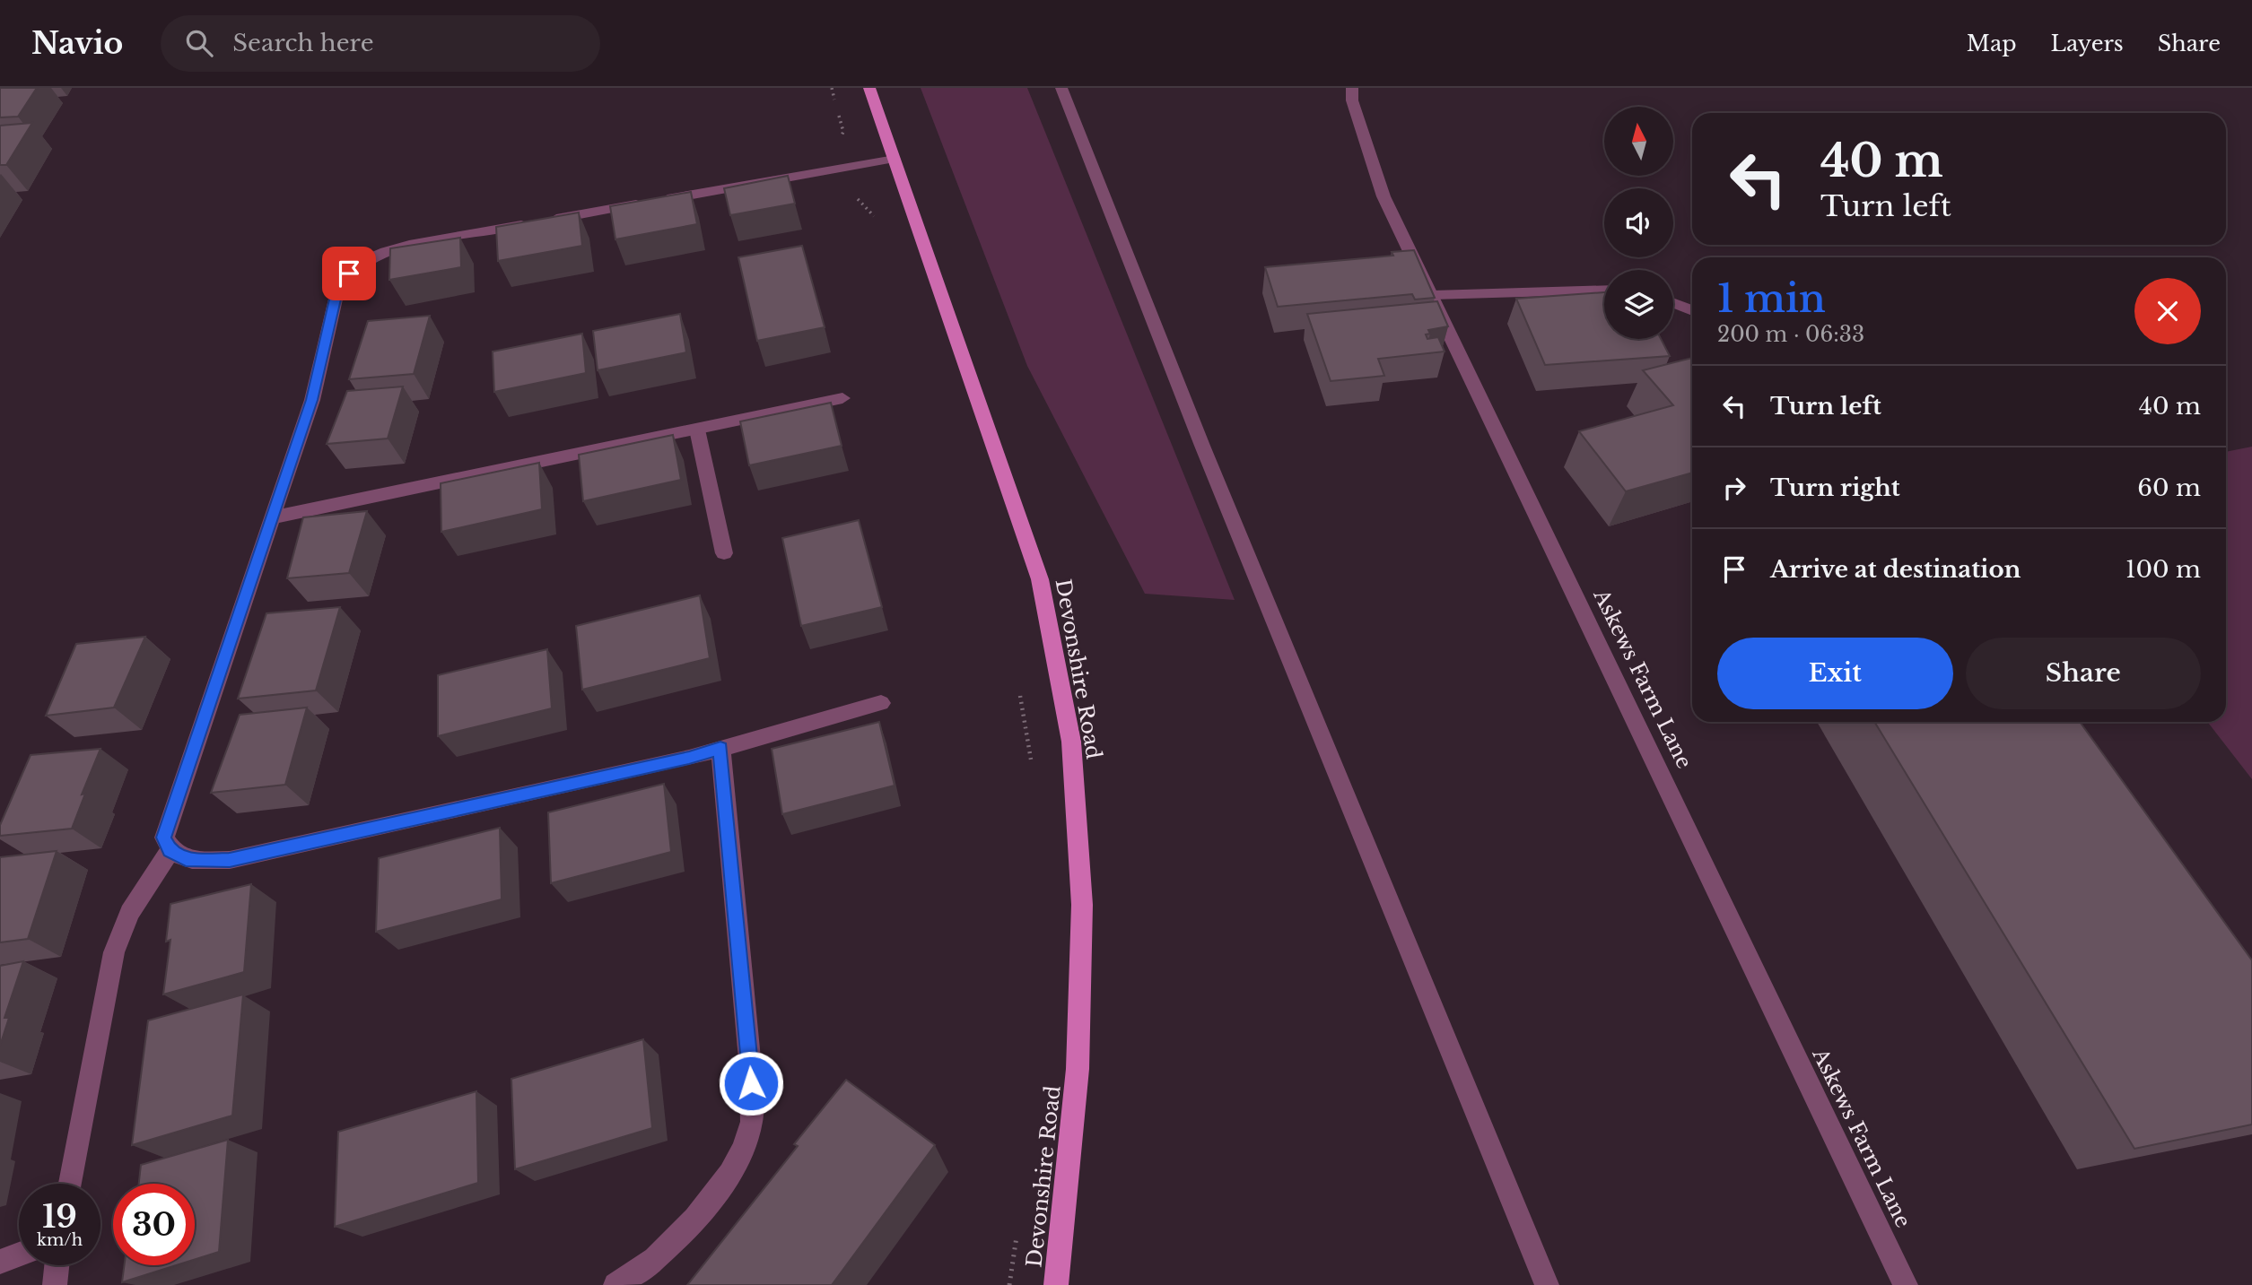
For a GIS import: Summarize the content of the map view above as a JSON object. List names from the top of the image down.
{
  "streets": {
    "main road": ["Devonshire Road"],
    "street": ["Askews Farm Lane"]
  },
  "north": "top",
  "page": {
    "header": "Navio",
    "search": "Search here",
    "nav": ["Map", "Layers", "Share"],
    "turn": ["40 m", "Turn left"],
    "heading": ["1 min", "200 m · 06:33"],
    "list": [
      {
        "name": "Turn left",
        "value": "40 m"
      },
      {
        "name": "Turn right",
        "value": "60 m"
      },
      {
        "name": "Arrive at destination",
        "value": "100 m"
      }
    ],
    "buttons": ["Exit", "Share"],
    "speed": "19 km/h",
    "limit": "30"
  }
}
